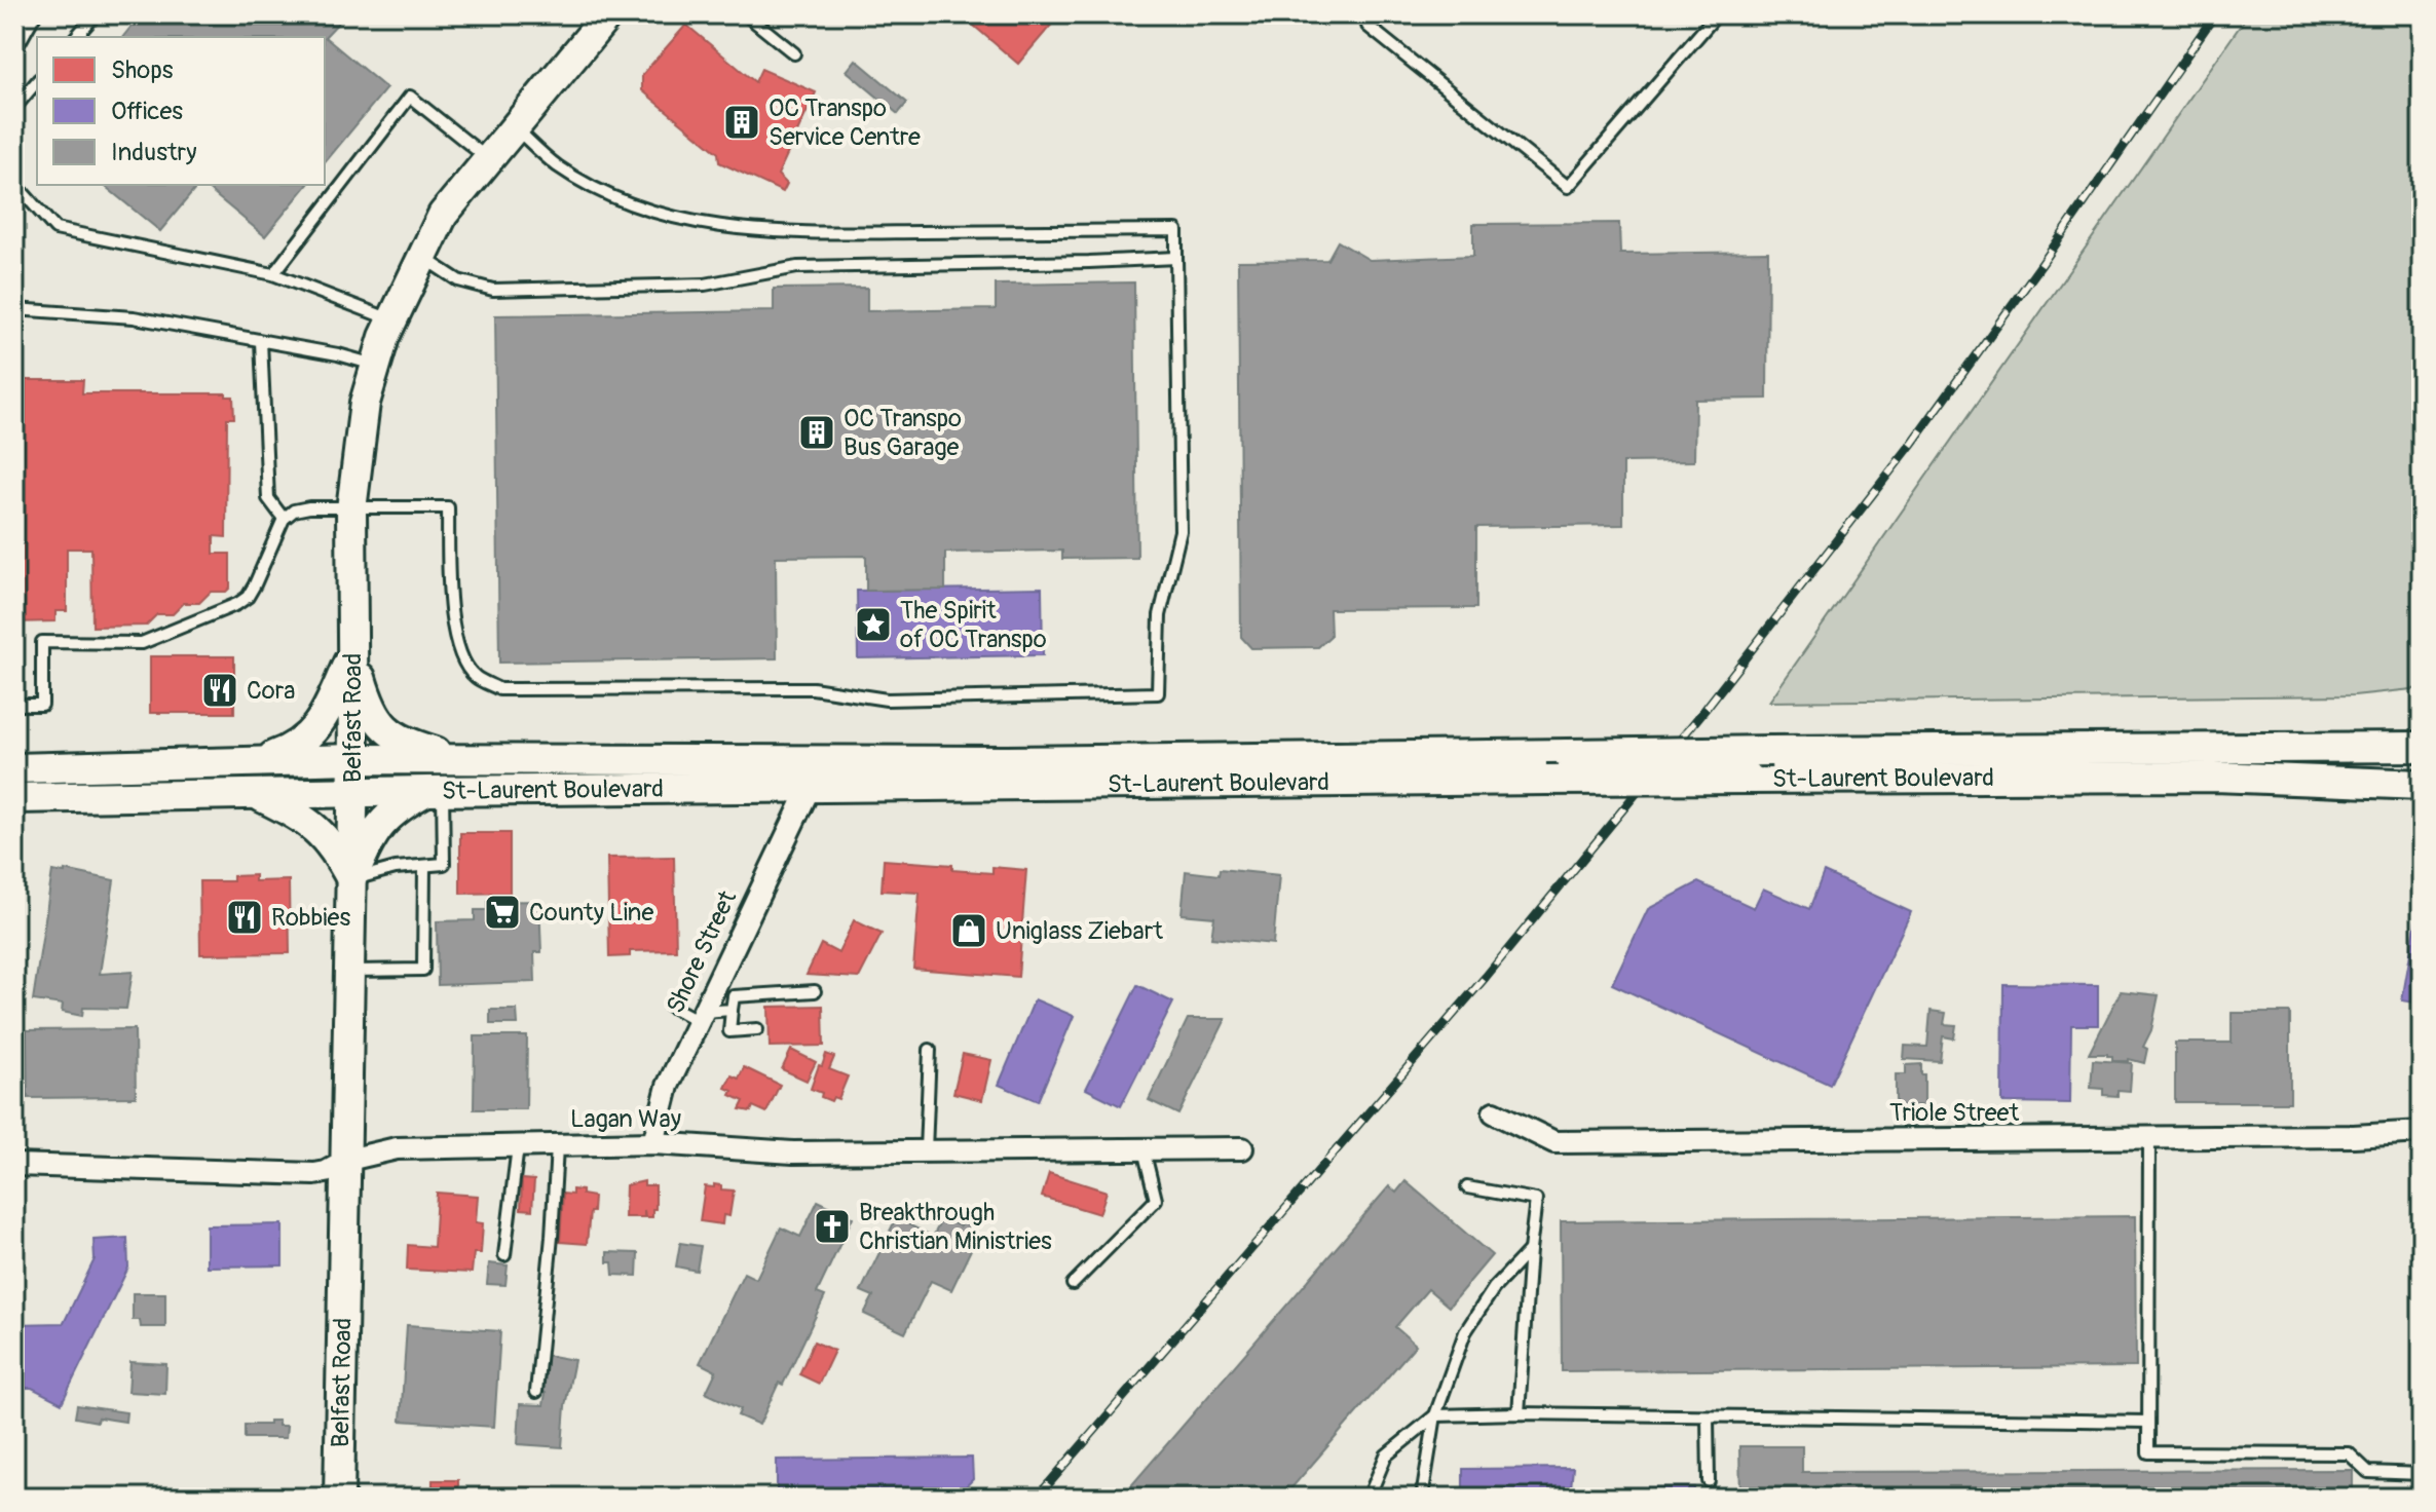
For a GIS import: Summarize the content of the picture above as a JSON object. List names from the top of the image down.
{
  "streets": {
    "main road": ["Belfast Road", "St-Laurent Boulevard"],
    "street": ["Shore Street", "Triole Street", "Lagan Way"]
  },
  "crossings": [
    ["Belfast Road", "St-Laurent Boulevard"],
    ["Belfast Road", "Lagan Way"],
    ["St-Laurent Boulevard", "Shore Street"],
    ["Shore Street", "Lagan Way"]
  ],
  "places": {
    "building": ["OC Transpo Service Centre", "OC Transpo Bus Garage"],
    "place": ["The Spirit of OC Transpo"],
    "restaurant": ["Cora", "Robbies"],
    "supermarket": ["County Line"],
    "shop": ["Uniglass Ziebart"],
    "church": ["Breakthrough Christian Ministries"]
  },
  "legend": ["Shops", "Offices", "Industry"]
}
